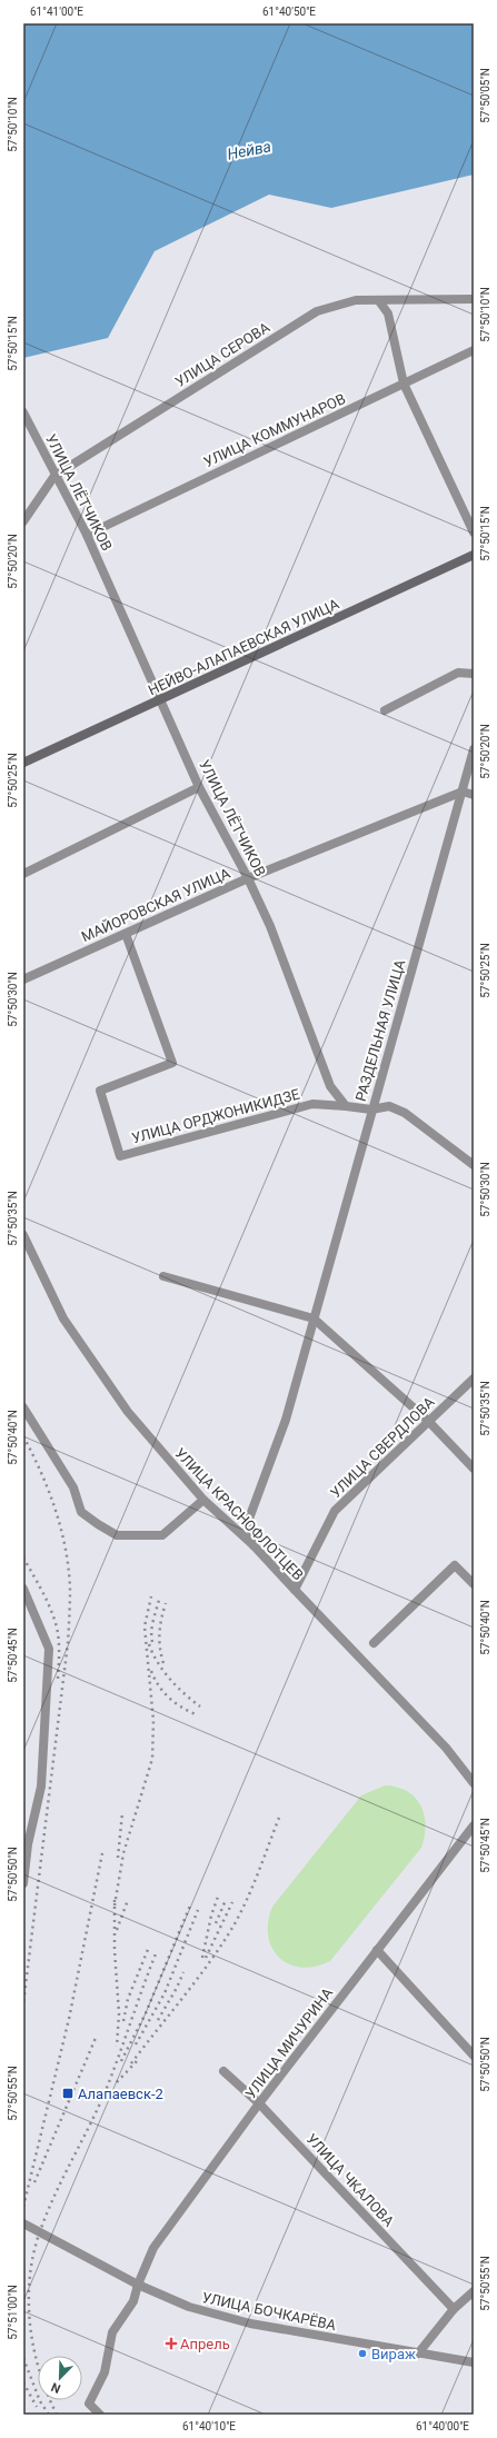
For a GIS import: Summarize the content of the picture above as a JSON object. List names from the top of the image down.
{
  "streets": {
    "main road": ["НЕЙВО-АЛАПАЕВСКАЯ УЛИЦА"],
    "street": [
      "УЛИЦА СЕРОВА",
      "УЛИЦА КОММУНАРОВ",
      "УЛИЦА ЛЁТЧИКОВ",
      "МАЙОРОВСКАЯ УЛИЦА",
      "РАЗДЕЛЬНАЯ УЛИЦА",
      "УЛИЦА ОРДЖОНИКИДЗЕ",
      "УЛИЦА СВЕРДЛОВА",
      "УЛИЦА КРАСНОФЛОТЦЕВ",
      "УЛИЦА МИЧУРИНА",
      "УЛИЦА ЧКАЛОВА",
      "УЛИЦА БОЧКАРЁВА"
    ]
  },
  "crossings": [
    ["УЛИЦА СЕРОВА", "УЛИЦА ЛЁТЧИКОВ"],
    ["УЛИЦА КОММУНАРОВ", "УЛИЦА ЛЁТЧИКОВ"],
    ["УЛИЦА ЛЁТЧИКОВ", "НЕЙВО-АЛАПАЕВСКАЯ УЛИЦА"],
    ["УЛИЦА ЛЁТЧИКОВ", "МАЙОРОВСКАЯ УЛИЦА"],
    ["УЛИЦА ЛЁТЧИКОВ", "УЛИЦА ОРДЖОНИКИДЗЕ"],
    ["МАЙОРОВСКАЯ УЛИЦА", "РАЗДЕЛЬНАЯ УЛИЦА"],
    ["МАЙОРОВСКАЯ УЛИЦА", "УЛИЦА ОРДЖОНИКИДЗЕ"],
    ["РАЗДЕЛЬНАЯ УЛИЦА", "УЛИЦА КРАСНОФЛОТЦЕВ"],
    ["УЛИЦА СВЕРДЛОВА", "УЛИЦА КРАСНОФЛОТЦЕВ"],
    ["УЛИЦА МИЧУРИНА", "УЛИЦА ЧКАЛОВА"],
    ["УЛИЦА МИЧУРИНА", "УЛИЦА БОЧКАРЁВА"]
  ],
  "water": ["Нейва"],
  "places": {
    "transit": ["Алапаевск-2"],
    "health": ["Апрель"],
    "other": ["Вираж"]
  },
  "north": "bottom left",
  "coordinates": [
    "61°41'00\"E",
    "61°40'50\"E",
    "57°50'05\"N",
    "57°50'10\"N",
    "57°50'15\"N",
    "57°50'20\"N",
    "57°50'25\"N",
    "57°50'30\"N",
    "57°50'35\"N",
    "57°50'40\"N",
    "57°50'45\"N",
    "57°50'50\"N",
    "57°50'55\"N",
    "57°51'00\"N",
    "61°40'10\"E",
    "61°40'00\"E"
  ]
}
